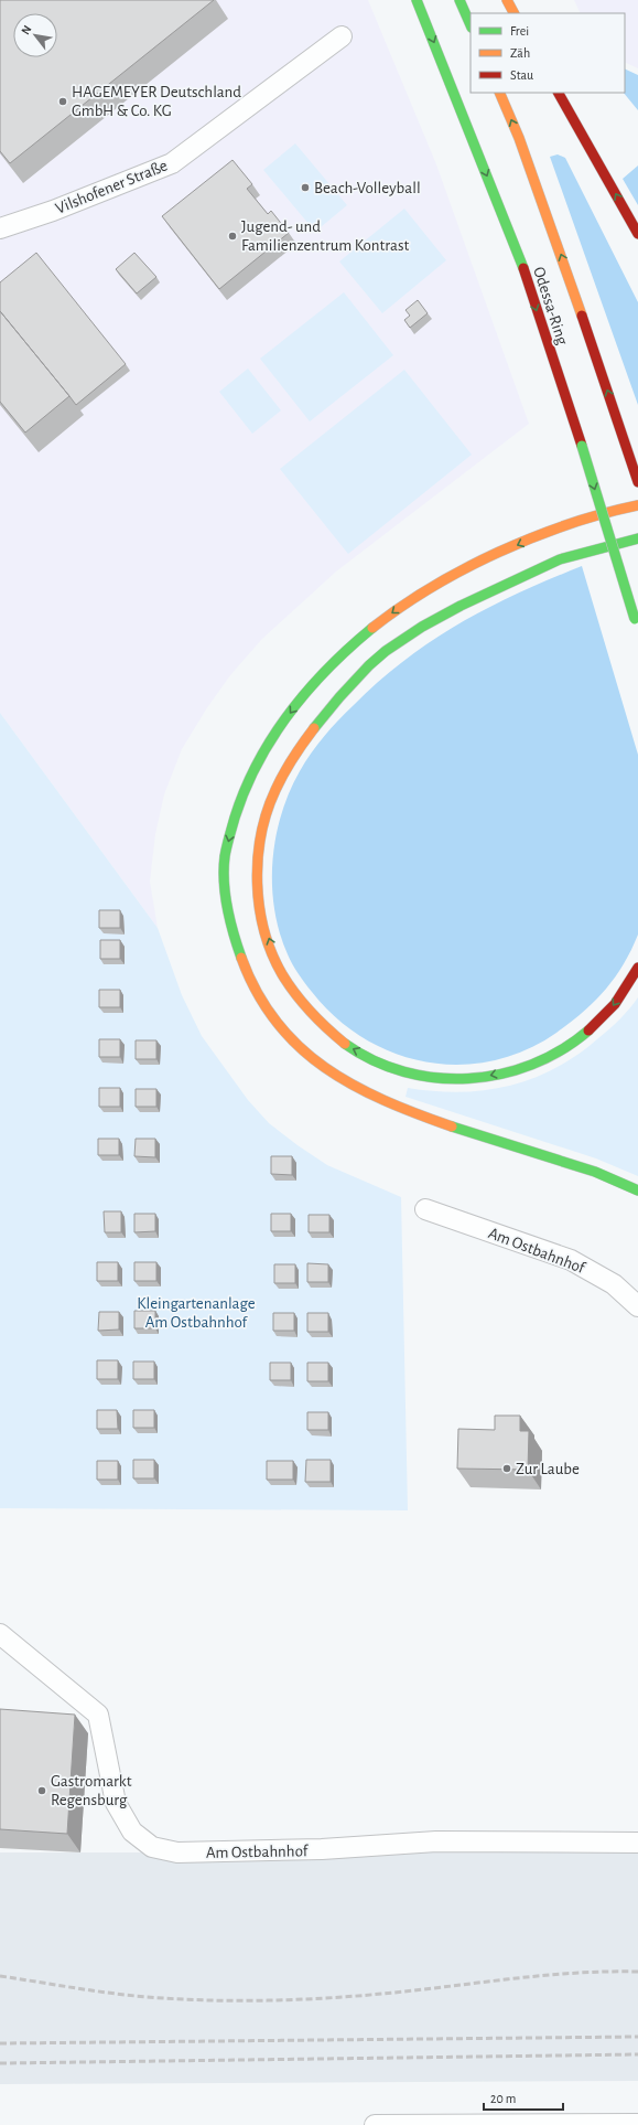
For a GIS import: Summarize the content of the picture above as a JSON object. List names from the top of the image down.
{
  "streets": {
    "highway": ["Odessa-Ring"],
    "street": ["Vilshofener Straße", "Am Ostbahnhof"]
  },
  "parks": ["Kleingartenanlage Am Ostbahnhof"],
  "places": [
    "HAGEMEYER Deutschland GmbH & Co. KG",
    "Beach-Volleyball",
    "Jugend- und Familienzentrum Kontrast",
    "Zur Laube",
    "Gastromarkt Regensburg"
  ],
  "legend": ["Frei", "Zäh", "Stau"],
  "scale_bar": "20 m",
  "north": "top left"
}
